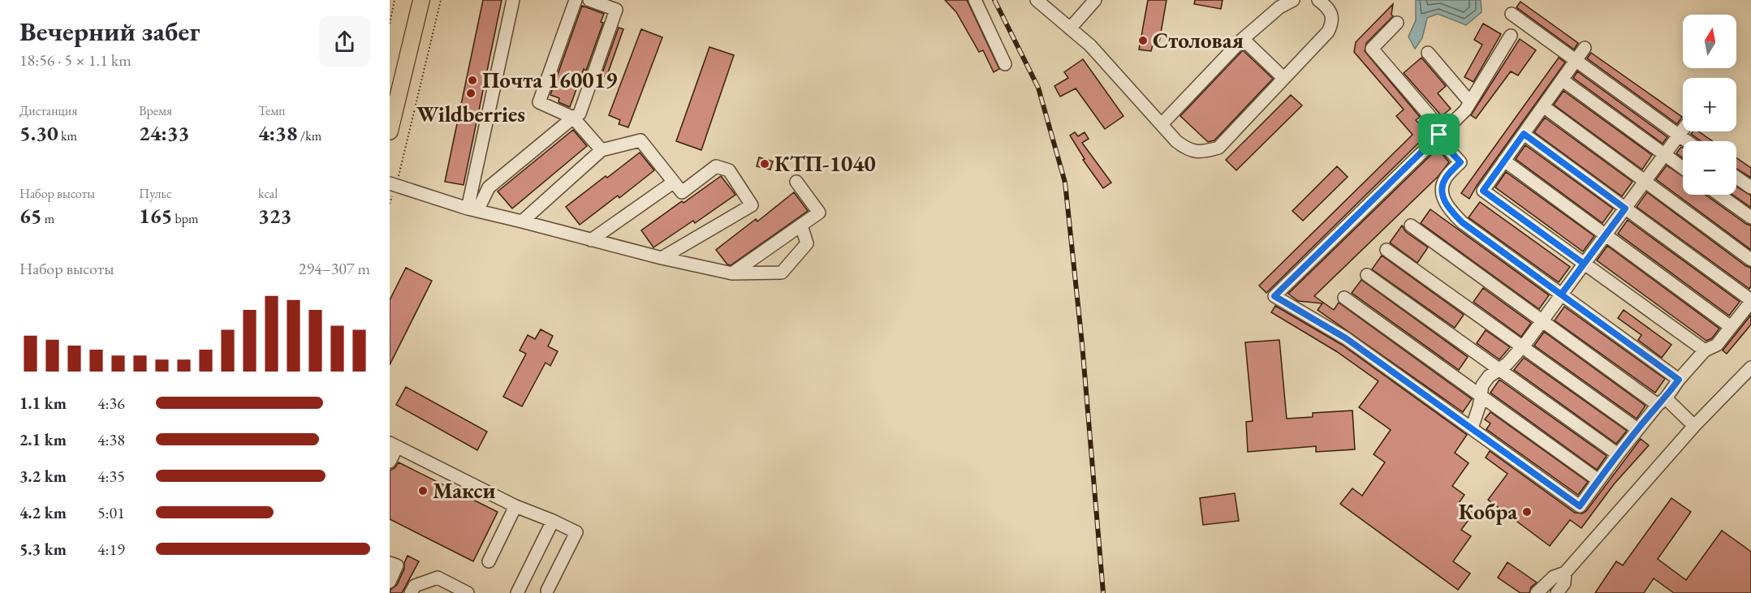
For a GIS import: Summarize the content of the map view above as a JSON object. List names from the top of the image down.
{
  "places": [
    "Столовая",
    "Почта 160019",
    "Wildberries",
    "КТП-1040",
    "Макси",
    "Кобра"
  ],
  "north": "top",
  "page": {
    "heading": ["Вечерний забег", "18:56 · 5 × 1.1 km"],
    "map_buttons": ["+", "−"],
    "stats": [
      ["Дистанция", "5.30 km"],
      ["Время", "24:33"],
      ["Темп", "4:38 /km"],
      ["Набор высоты", "65 m"],
      ["Пульс", "165 bpm"],
      ["kcal", "323"]
    ],
    "chart": ["Набор высоты", "294–307 m"],
    "list": [
      {
        "name": "1.1 km",
        "note": "4:36"
      },
      {
        "name": "2.1 km",
        "note": "4:38"
      },
      {
        "name": "3.2 km",
        "note": "4:35"
      },
      {
        "name": "4.2 km",
        "note": "5:01"
      },
      {
        "name": "5.3 km",
        "note": "4:19"
      }
    ]
  }
}
